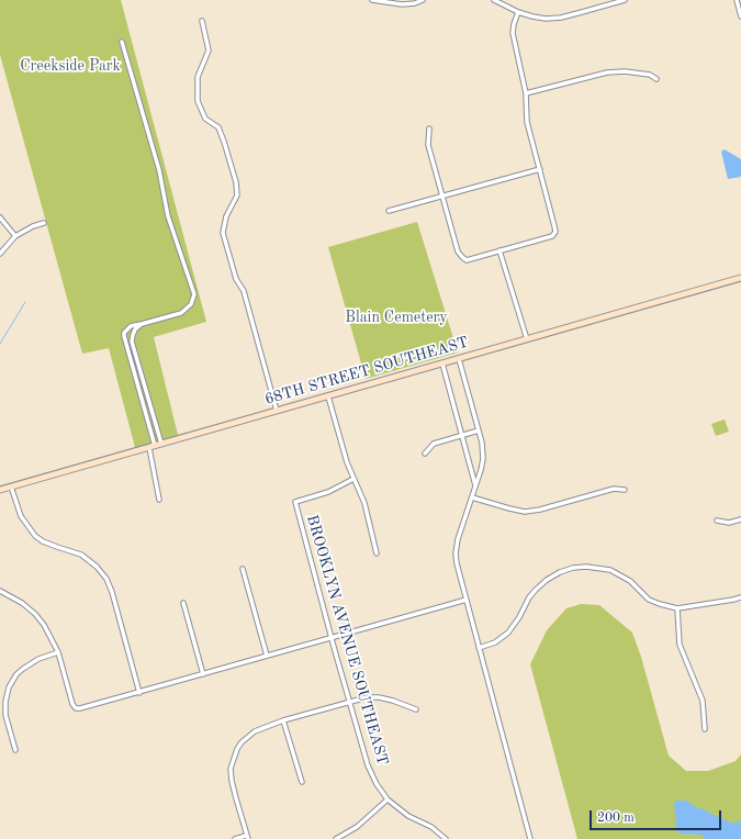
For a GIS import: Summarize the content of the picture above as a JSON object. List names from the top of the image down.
{
  "streets": {
    "main road": ["68TH STREET SOUTHEAST"],
    "street": ["BROOKLYN AVENUE SOUTHEAST"]
  },
  "parks": ["Creekside Park", "Blain Cemetery"],
  "scale_bar": "200 m"
}
